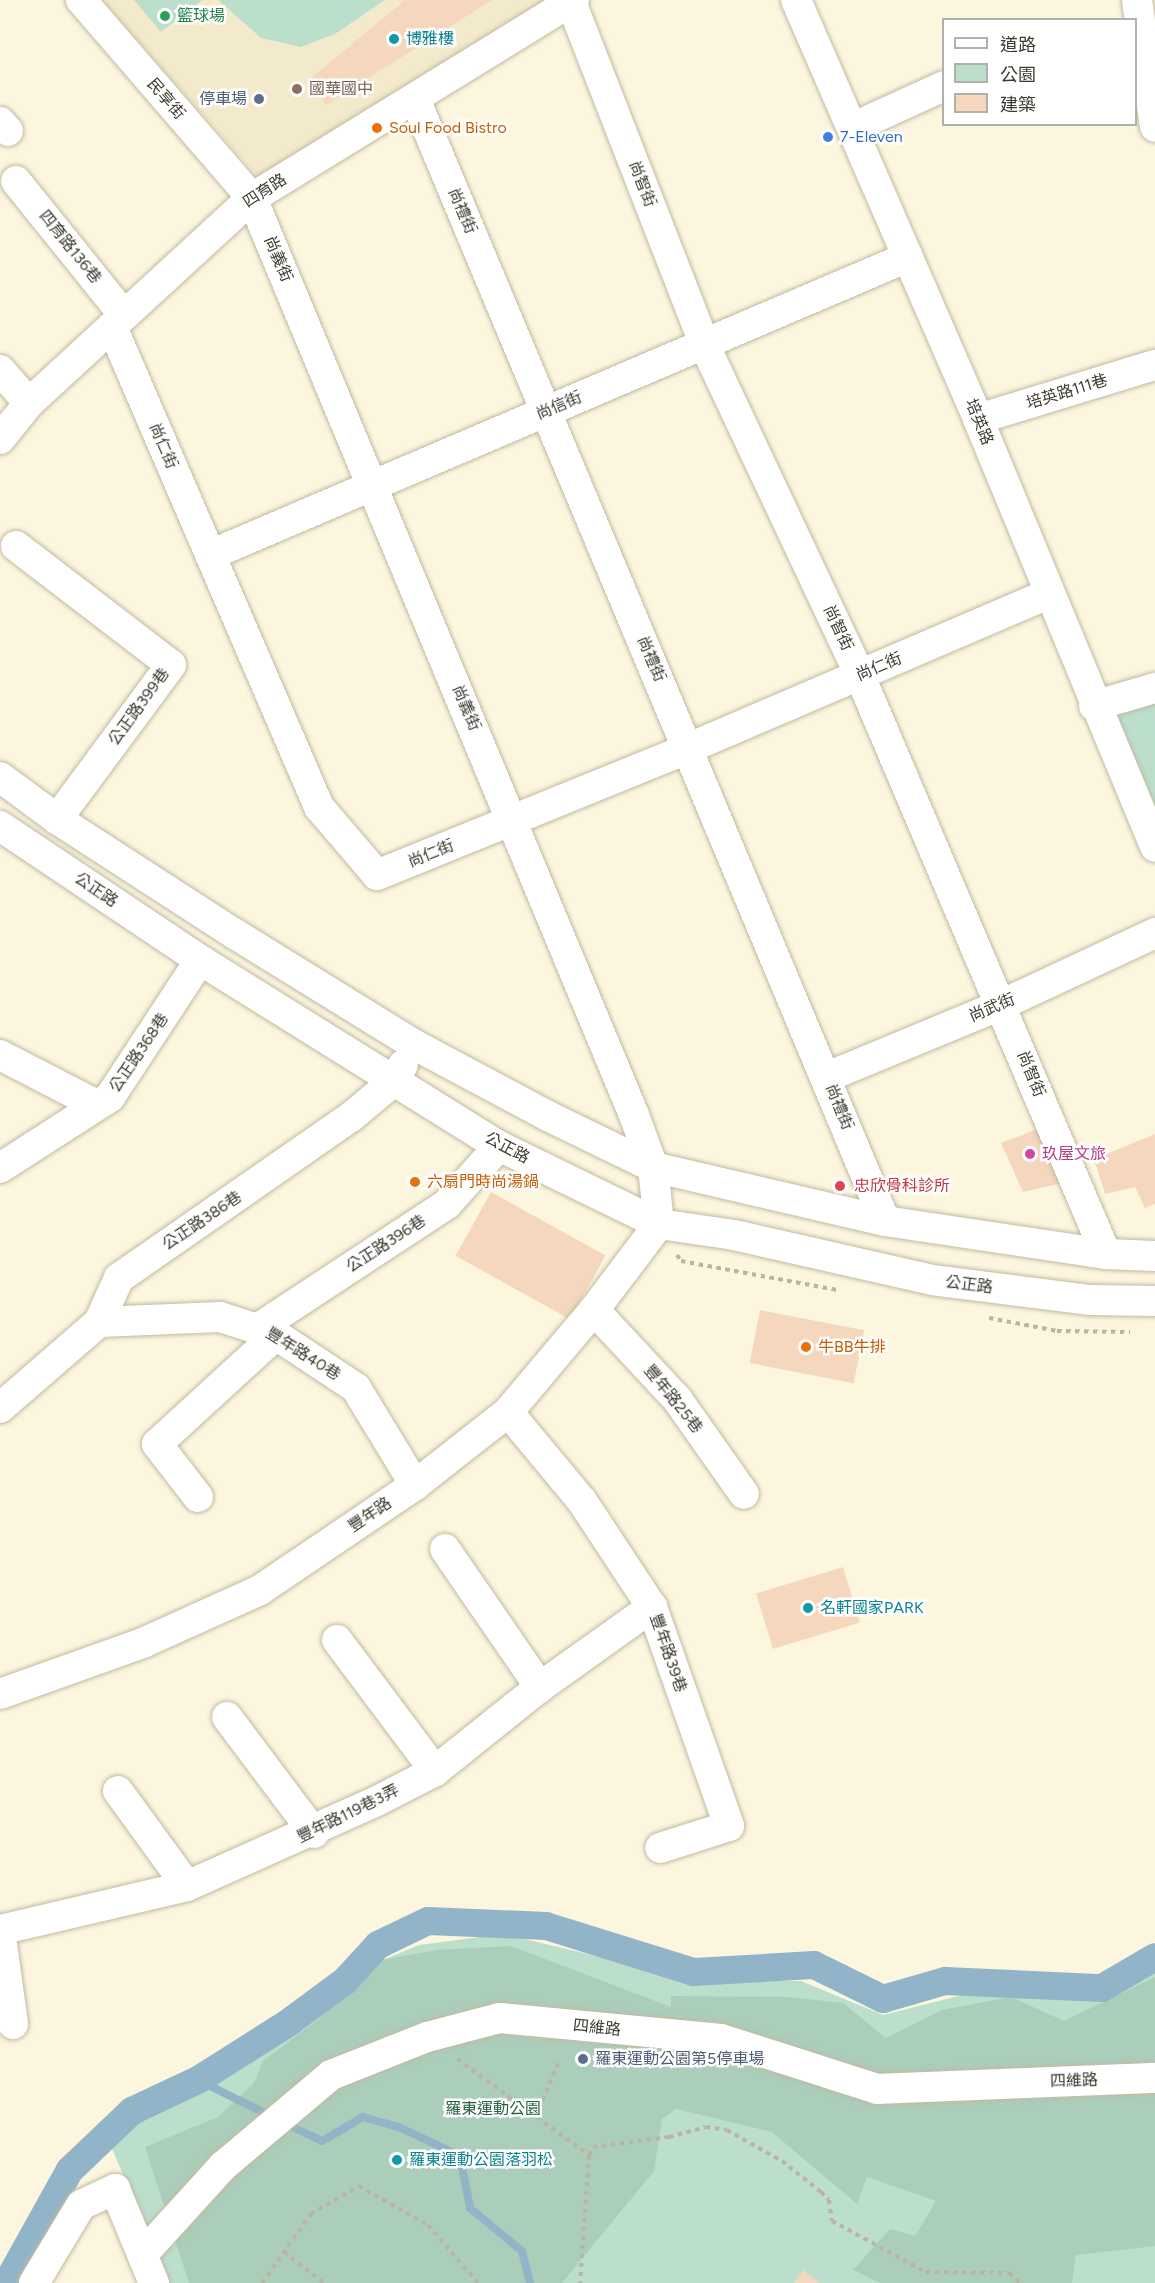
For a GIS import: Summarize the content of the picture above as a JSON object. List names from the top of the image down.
{
  "streets": {
    "street": [
      "民享街",
      "尚智街",
      "四育路",
      "尚禮街",
      "四育路136巷",
      "尚義街",
      "培英路111巷",
      "尚信街",
      "培英路",
      "尚仁街",
      "公正路399巷",
      "公正路",
      "尚武街",
      "公正路368巷",
      "公正路386巷",
      "公正路396巷",
      "豐年路40巷",
      "豐年路25巷",
      "豐年路",
      "豐年路39巷",
      "豐年路119巷3弄",
      "四維路"
    ]
  },
  "crossings": [
    ["民享街", "四育路"],
    ["民享街", "尚義街"],
    ["尚智街", "四育路"],
    ["尚智街", "尚信街"],
    ["尚智街", "尚仁街"],
    ["尚智街", "尚武街"],
    ["四育路", "尚禮街"],
    ["四育路", "四育路136巷"],
    ["四育路", "尚義街"],
    ["四育路", "尚仁街"],
    ["尚禮街", "尚信街"],
    ["尚禮街", "尚仁街"],
    ["尚禮街", "尚武街"],
    ["四育路136巷", "尚仁街"],
    ["尚義街", "尚信街"],
    ["尚義街", "尚仁街"],
    ["尚義街", "公正路"],
    ["尚義街", "豐年路"],
    ["培英路111巷", "培英路"],
    ["尚信街", "培英路"],
    ["尚信街", "尚仁街"],
    ["培英路", "尚仁街"],
    ["公正路", "公正路368巷"],
    ["公正路", "公正路386巷"],
    ["公正路", "公正路396巷"],
    ["公正路", "豐年路"],
    ["公正路386巷", "豐年路40巷"],
    ["公正路396巷", "豐年路40巷"],
    ["豐年路40巷", "豐年路"],
    ["豐年路25巷", "豐年路"],
    ["豐年路", "豐年路39巷"],
    ["豐年路39巷", "豐年路119巷3弄"]
  ],
  "parks": ["羅東運動公園"],
  "places": [
    "籃球場",
    "博雅樓",
    "國華國中",
    "停車場",
    "Soul Food Bistro",
    "7-Eleven",
    "玖屋文旅",
    "六扇門時尚湯鍋",
    "忠欣骨科診所",
    "牛BB牛排",
    "名軒國家PARK",
    "羅東運動公園第5停車場",
    "羅東運動公園落羽松"
  ],
  "legend": ["道路", "公園", "建築"]
}
